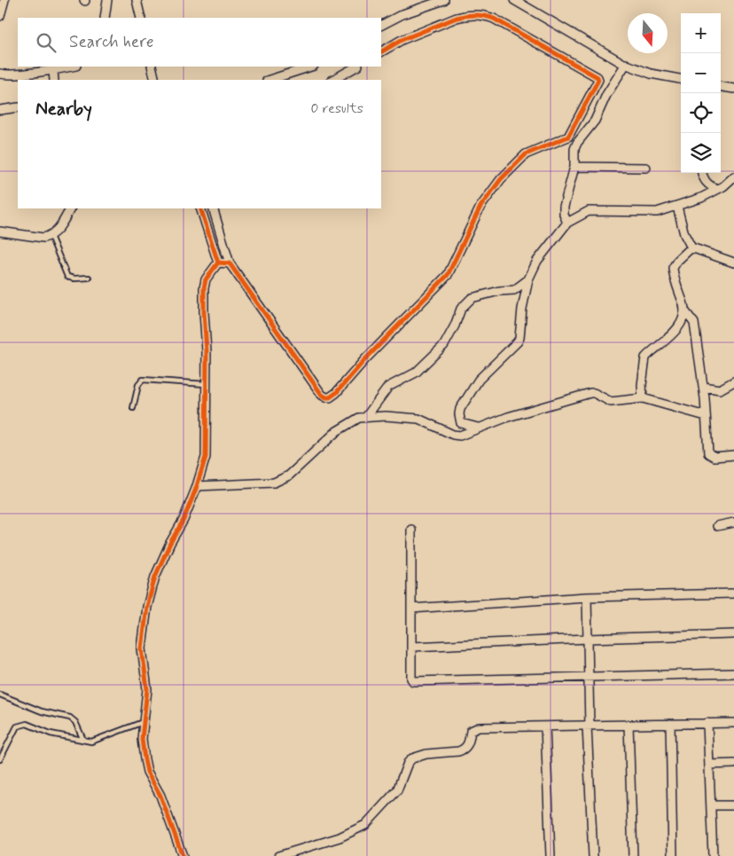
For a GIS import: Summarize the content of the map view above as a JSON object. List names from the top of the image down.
{
  "north": "bottom",
  "page": {
    "map_buttons": ["+", "−"],
    "search": "Search here",
    "heading": ["Nearby", "0 results"]
  }
}
